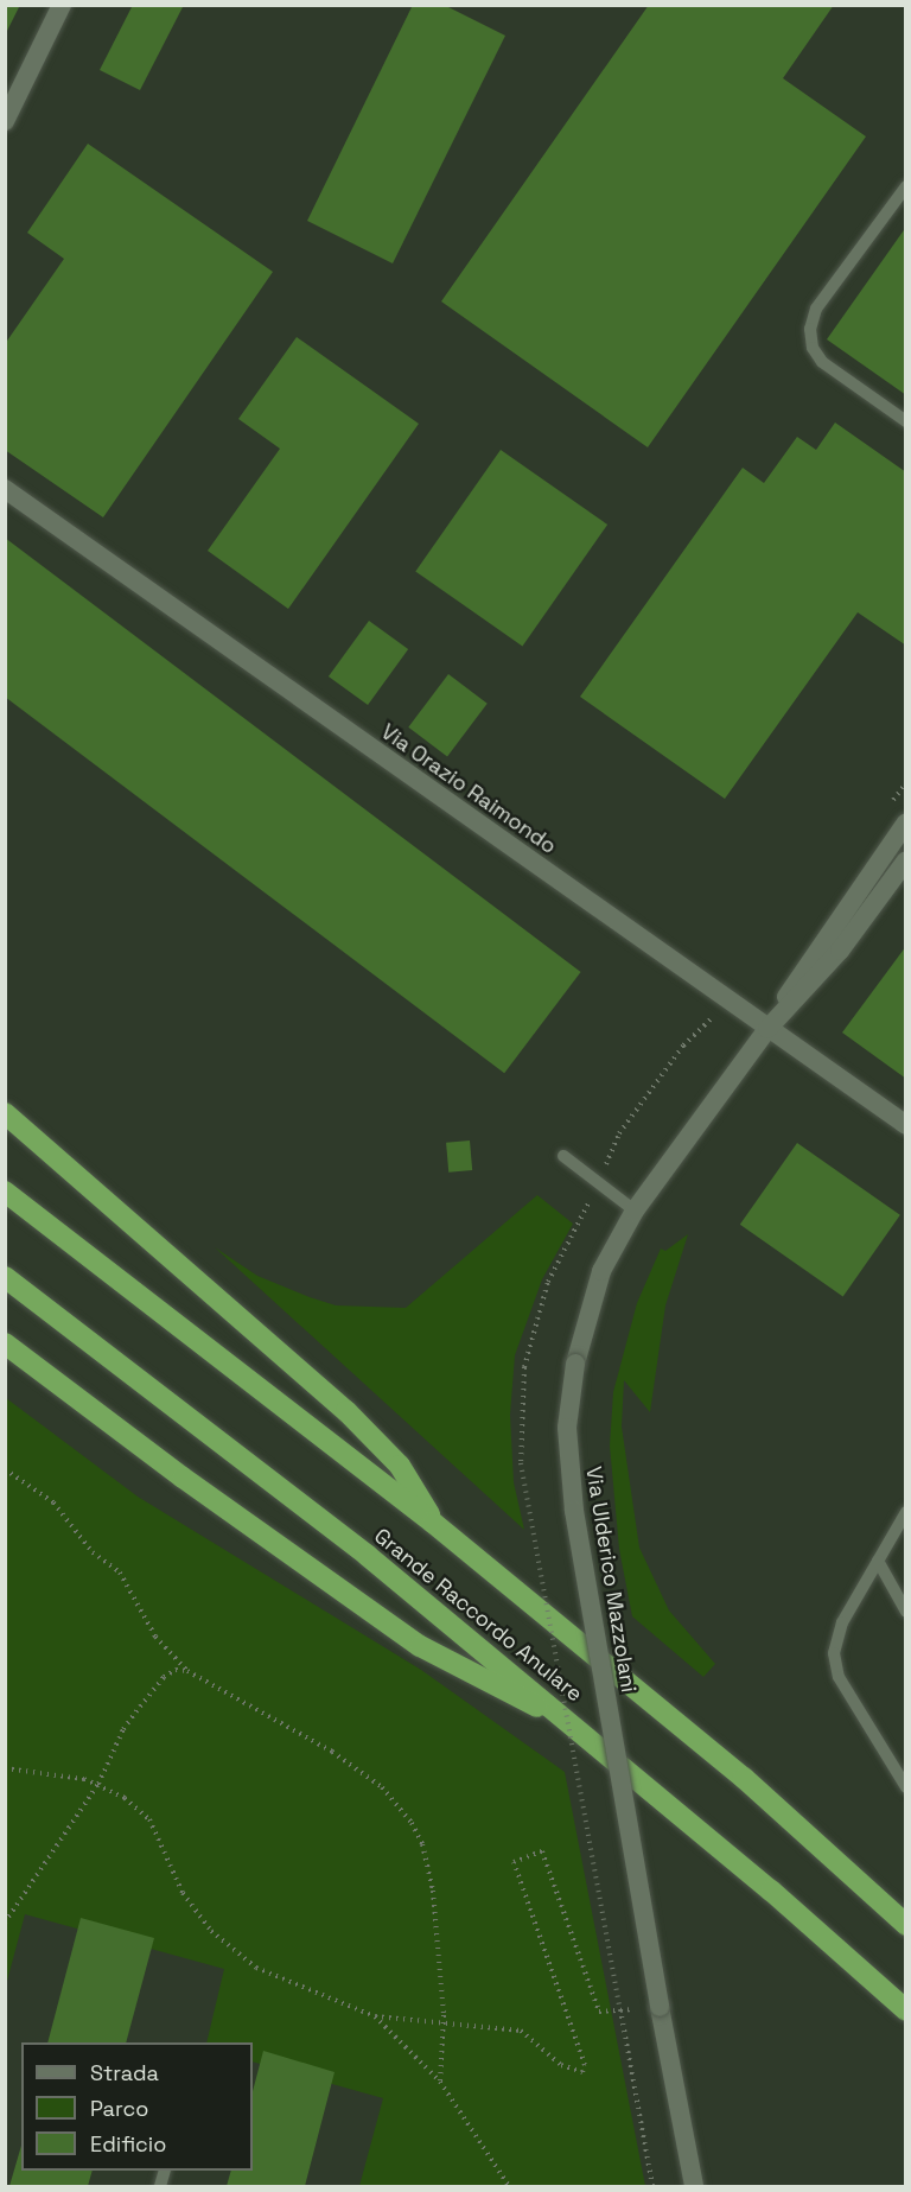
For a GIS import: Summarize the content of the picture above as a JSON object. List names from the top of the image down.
{
  "streets": {
    "highway": ["Grande Raccordo Anulare"],
    "street": ["Via Orazio Raimondo", "Via Ulderico Mazzolani"]
  },
  "crossings": [
    ["Via Orazio Raimondo", "Via Ulderico Mazzolani"]
  ],
  "legend": ["Strada", "Parco", "Edificio"]
}
